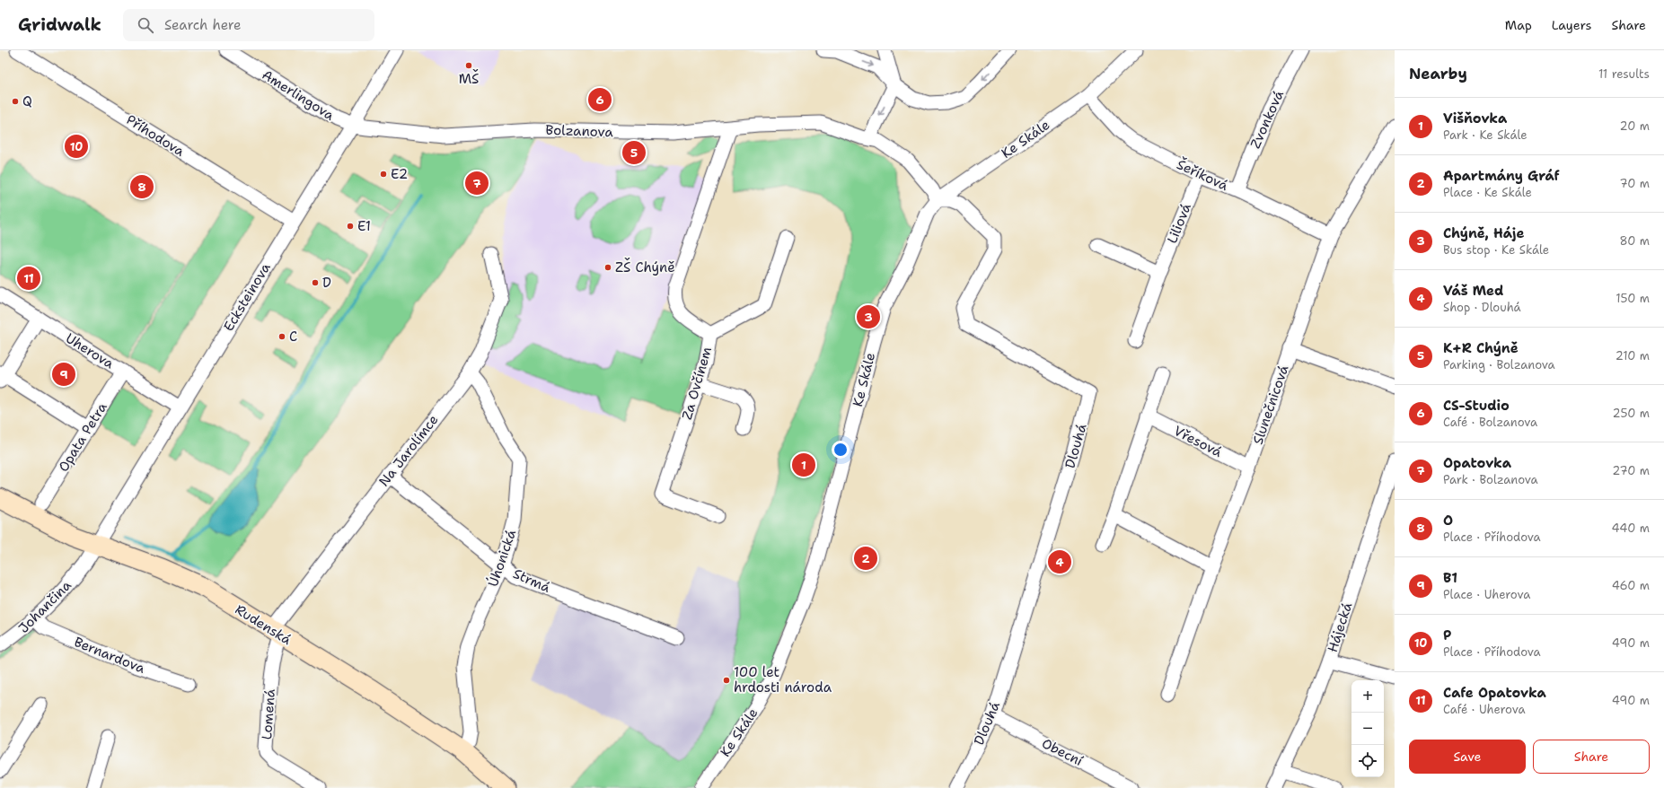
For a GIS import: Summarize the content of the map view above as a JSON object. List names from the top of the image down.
{
  "streets": {
    "street": [
      "Amerlingova",
      "Zvonková",
      "Bolzanova",
      "Příhodova",
      "Ke Skále",
      "Šeříková",
      "Liliová",
      "Ecksteinova",
      "Uherova",
      "Za Ovčínem",
      "Slunečnicová",
      "Opata Petra",
      "Vřesová",
      "Dlouhá",
      "Na Jarolímce",
      "Úhonická",
      "Strmá",
      "Johančina",
      "Rudenská",
      "Hájecká",
      "Bernardova",
      "Lomená",
      "Obecní"
    ]
  },
  "crossings": [
    ["Amerlingova", "Bolzanova"],
    ["Amerlingova", "Ecksteinova"],
    ["Zvonková", "Šeříková"],
    ["Bolzanova", "Ke Skále"],
    ["Bolzanova", "Ecksteinova"],
    ["Bolzanova", "Za Ovčínem"],
    ["Bolzanova", "Dlouhá"],
    ["Příhodova", "Ecksteinova"],
    ["Ke Skále", "Šeříková"],
    ["Ke Skále", "Dlouhá"],
    ["Šeříková", "Liliová"],
    ["Šeříková", "Slunečnicová"],
    ["Ecksteinova", "Uherova"],
    ["Ecksteinova", "Johančina"],
    ["Ecksteinova", "Rudenská"],
    ["Uherova", "Opata Petra"],
    ["Slunečnicová", "Vřesová"],
    ["Dlouhá", "Obecní"],
    ["Na Jarolímce", "Úhonická"],
    ["Na Jarolímce", "Strmá"],
    ["Na Jarolímce", "Rudenská"],
    ["Na Jarolímce", "Lomená"],
    ["Úhonická", "Strmá"],
    ["Úhonická", "Rudenská"],
    ["Johančina", "Rudenská"],
    ["Johančina", "Bernardova"],
    ["Rudenská", "Lomená"]
  ],
  "places": [
    "MŠ",
    "Q",
    "E2",
    "E1",
    "ZŠ Chýně",
    "D",
    "C",
    "100 let hrdosti národa"
  ],
  "page": {
    "header": "Gridwalk",
    "search": "Search here",
    "nav": ["Map", "Layers", "Share"],
    "heading": ["Nearby", "11 results"],
    "pins": [
      "6",
      "10",
      "5",
      "7",
      "8",
      "11",
      "3",
      "9",
      "1",
      "2",
      "4"
    ],
    "list": [
      {
        "mark": "1",
        "name": "Višňovka",
        "note": "Park · Ke Skále",
        "value": "20 m"
      },
      {
        "mark": "2",
        "name": "Apartmány Gráf",
        "note": "Place · Ke Skále",
        "value": "70 m"
      },
      {
        "mark": "3",
        "name": "Chýně, Háje",
        "note": "Bus stop · Ke Skále",
        "value": "80 m"
      },
      {
        "mark": "4",
        "name": "Váš Med",
        "note": "Shop · Dlouhá",
        "value": "150 m"
      },
      {
        "mark": "5",
        "name": "K+R Chýně",
        "note": "Parking · Bolzanova",
        "value": "210 m"
      },
      {
        "mark": "6",
        "name": "CS-Studio",
        "note": "Café · Bolzanova",
        "value": "250 m"
      },
      {
        "mark": "7",
        "name": "Opatovka",
        "note": "Park · Bolzanova",
        "value": "270 m"
      },
      {
        "mark": "8",
        "name": "O",
        "note": "Place · Příhodova",
        "value": "440 m"
      },
      {
        "mark": "9",
        "name": "B1",
        "note": "Place · Uherova",
        "value": "460 m"
      },
      {
        "mark": "10",
        "name": "P",
        "note": "Place · Příhodova",
        "value": "490 m"
      },
      {
        "mark": "11",
        "name": "Cafe Opatovka",
        "note": "Café · Uherova",
        "value": "490 m"
      }
    ],
    "map_buttons": ["+", "−"],
    "buttons": ["Save", "Share"]
  }
}
